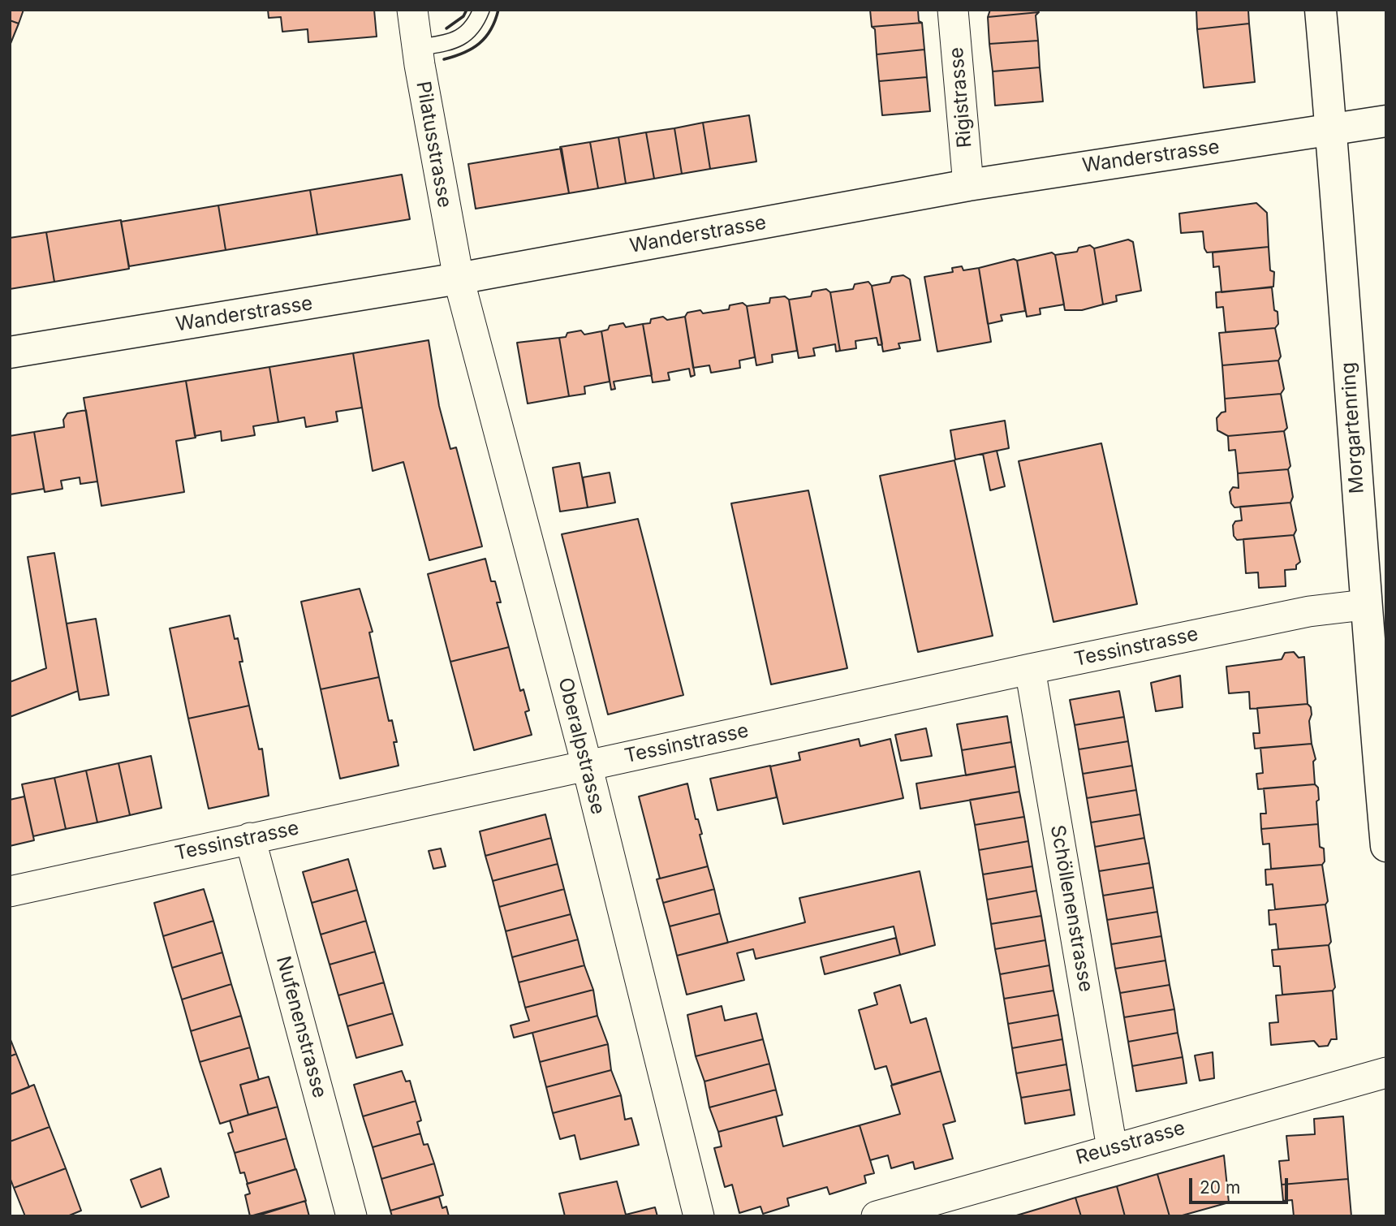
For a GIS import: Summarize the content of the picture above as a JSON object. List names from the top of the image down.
{
  "streets": {
    "street": [
      "Rigistrasse",
      "Pilatusstrasse",
      "Wanderstrasse",
      "Morgartenring",
      "Tessinstrasse",
      "Oberalpstrasse",
      "Schöllenenstrasse",
      "Nufenenstrasse",
      "Reusstrasse"
    ]
  },
  "crossings": [
    ["Rigistrasse", "Wanderstrasse"],
    ["Pilatusstrasse", "Wanderstrasse"],
    ["Pilatusstrasse", "Oberalpstrasse"],
    ["Wanderstrasse", "Morgartenring"],
    ["Wanderstrasse", "Oberalpstrasse"],
    ["Morgartenring", "Tessinstrasse"],
    ["Tessinstrasse", "Oberalpstrasse"],
    ["Tessinstrasse", "Schöllenenstrasse"],
    ["Tessinstrasse", "Nufenenstrasse"],
    ["Schöllenenstrasse", "Reusstrasse"]
  ],
  "scale_bar": "20 m"
}
